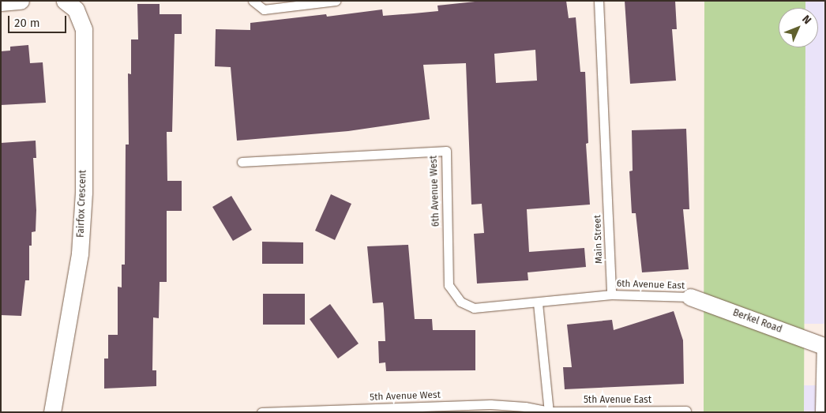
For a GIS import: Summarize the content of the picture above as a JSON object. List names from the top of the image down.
{
  "streets": {
    "street": ["Fairfox Crescent", "Berkel Road"],
    "lane": [
      "6th Avenue West",
      "Main Street",
      "6th Avenue East",
      "5th Avenue West",
      "5th Avenue East"
    ]
  },
  "crossings": [
    ["Main Street", "6th Avenue East"],
    ["6th Avenue East", "Berkel Road"],
    ["5th Avenue West", "5th Avenue East"]
  ],
  "scale_bar": "20 m",
  "north": "top right"
}
